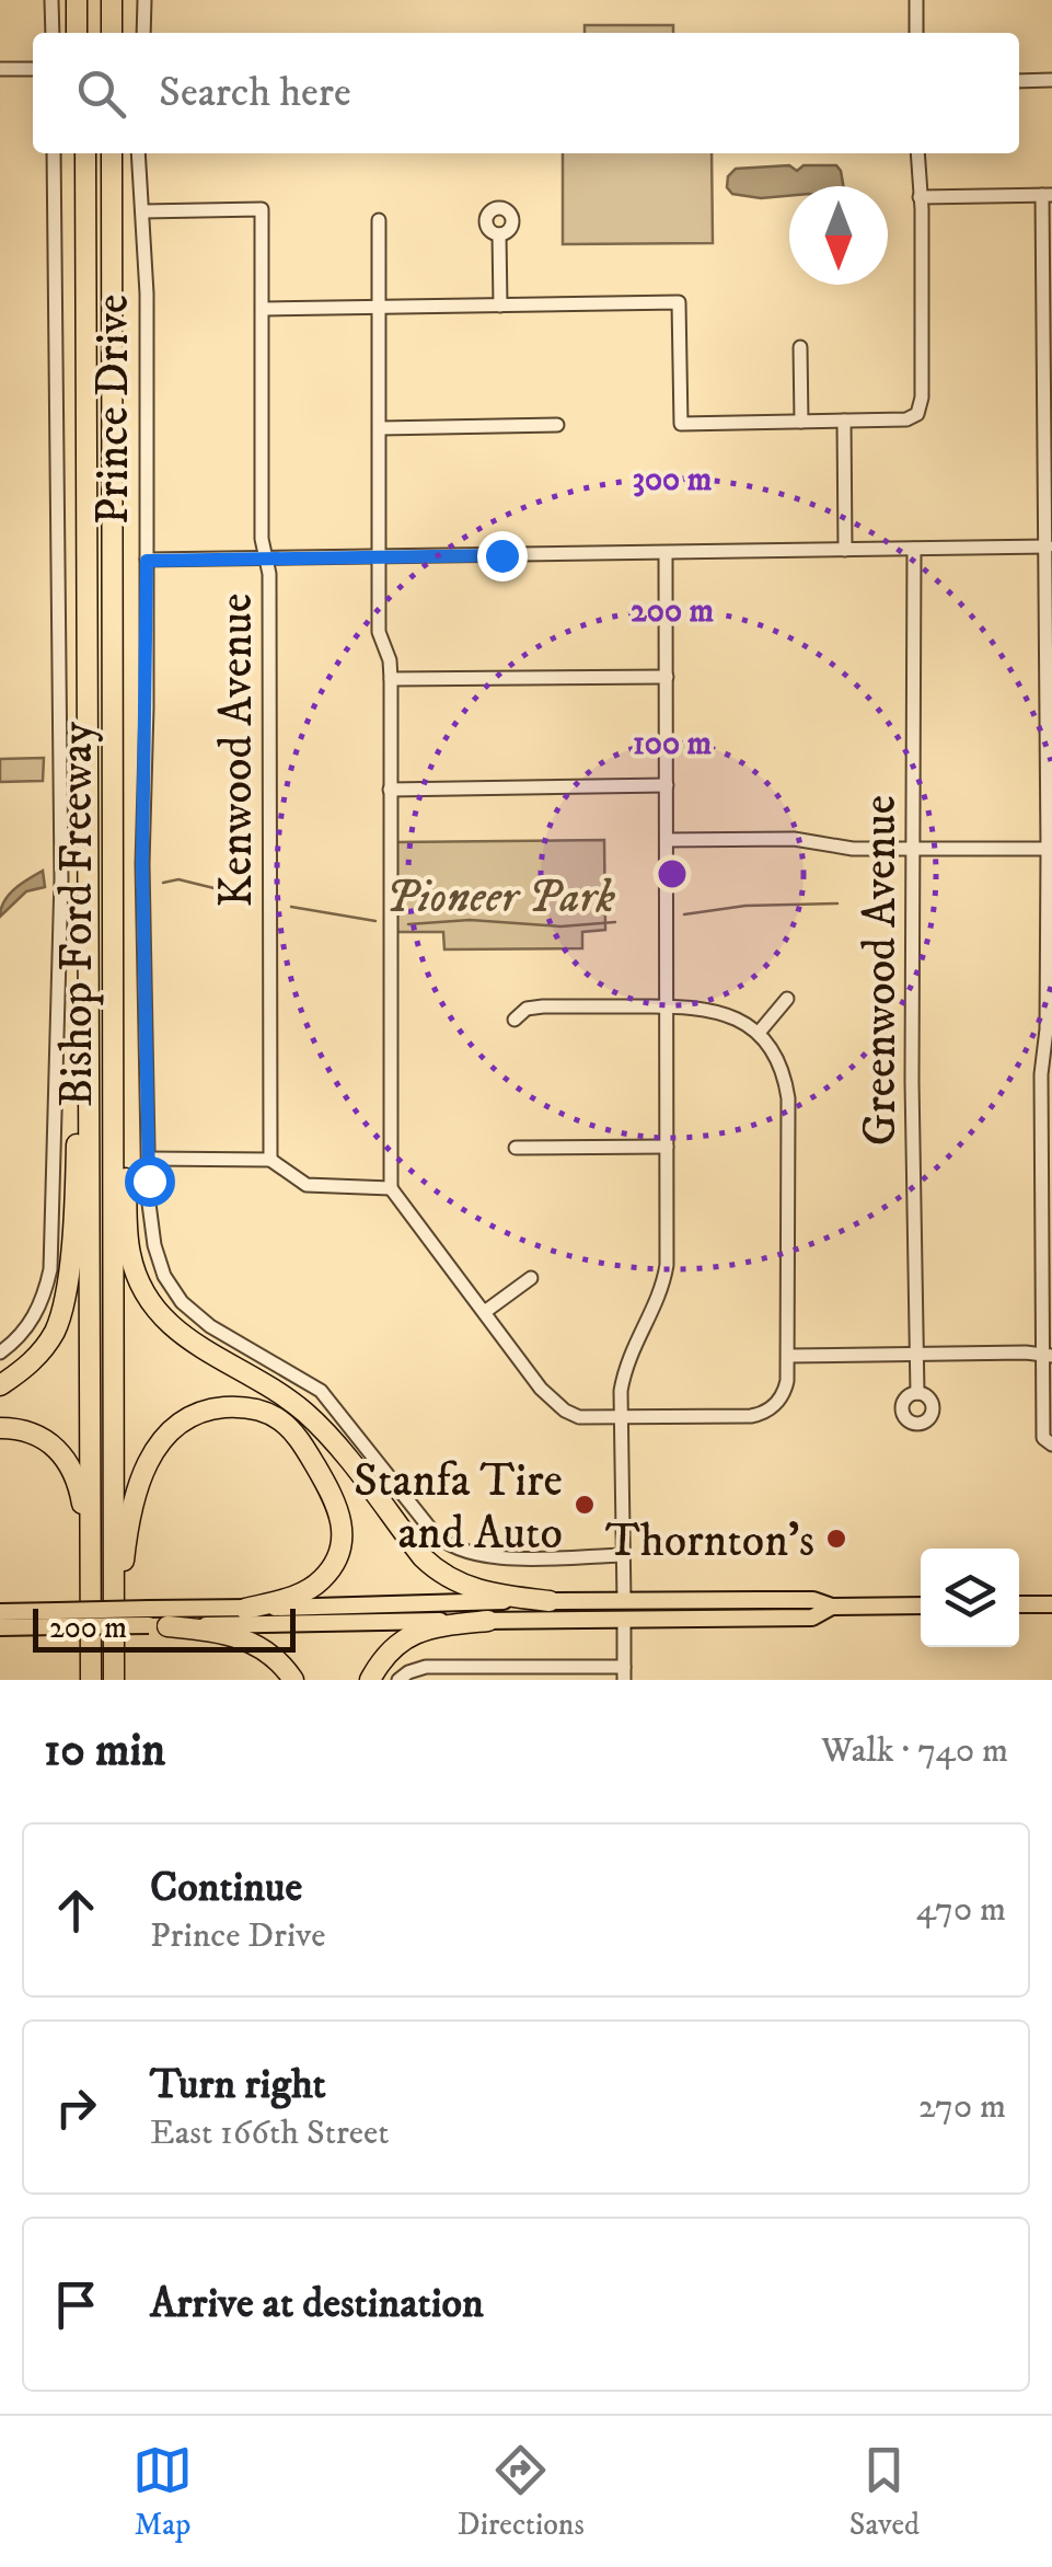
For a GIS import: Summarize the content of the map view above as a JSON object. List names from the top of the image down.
{
  "streets": {
    "highway": ["Bishop Ford Freeway"],
    "street": ["Prince Drive", "Kenwood Avenue", "Greenwood Avenue"]
  },
  "crossings": [
    ["Prince Drive", "Kenwood Avenue"]
  ],
  "parks": ["Pioneer Park"],
  "places": ["Stanfa Tire and Auto", "Thornton's"],
  "scale_bar": "200 m",
  "north": "bottom",
  "page": {
    "search": "Search here",
    "scale": "200 m",
    "heading": ["10 min", "Walk · 740 m"],
    "list": [
      ["Continue", "Prince Drive", "470 m"],
      ["Turn right", "East 166th Street", "270 m"],
      "Arrive at destination"
    ],
    "nav": ["Map", "Directions", "Saved"]
  },
  "rings": ["300 m", "200 m", "100 m"]
}
